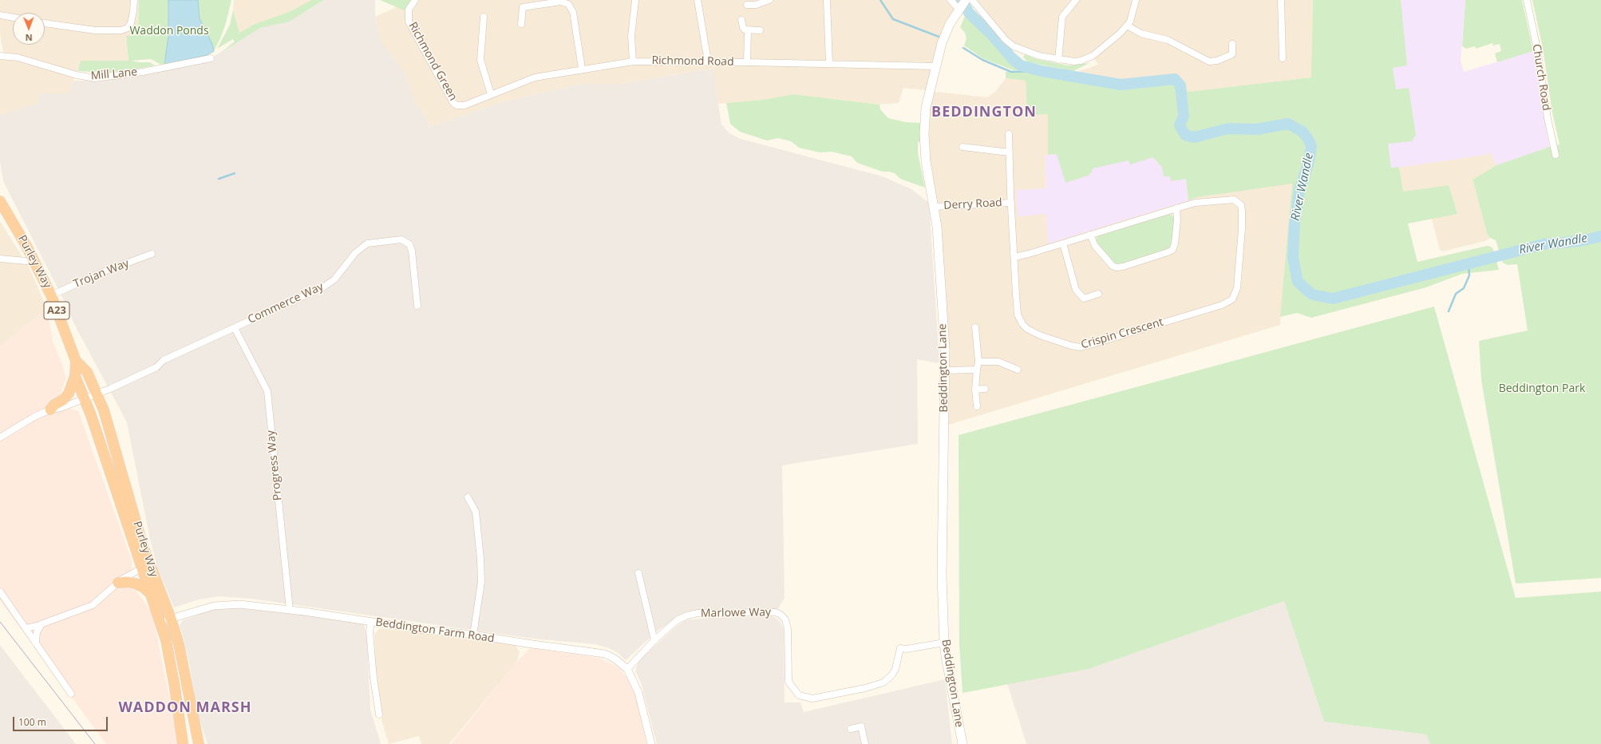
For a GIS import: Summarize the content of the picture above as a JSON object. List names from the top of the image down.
{
  "streets": {
    "highway": ["Purley Way", "A23"],
    "main road": ["Beddington Lane"],
    "street": [
      "Richmond Green",
      "Richmond Road",
      "Mill Lane",
      "Church Road",
      "Derry Road",
      "Trojan Way",
      "Commerce Way",
      "Crispin Crescent",
      "Progress Way",
      "Marlowe Way",
      "Beddington Farm Road"
    ]
  },
  "crossings": [
    ["Richmond Green", "Richmond Road"],
    ["Richmond Road", "Beddington Lane"],
    ["Derry Road", "Crispin Crescent"],
    ["Derry Road", "Beddington Lane"],
    ["Purley Way", "Trojan Way"],
    ["Purley Way", "Commerce Way"],
    ["Purley Way", "Beddington Farm Road"],
    ["Commerce Way", "Progress Way"],
    ["Beddington Lane", "Marlowe Way"],
    ["Progress Way", "Beddington Farm Road"],
    ["Marlowe Way", "Beddington Farm Road"]
  ],
  "districts": ["BEDDINGTON", "WADDON MARSH"],
  "water": ["River Wandle"],
  "parks": ["Waddon Ponds", "Beddington Park"],
  "scale_bar": "100 m",
  "north": "bottom"
}
